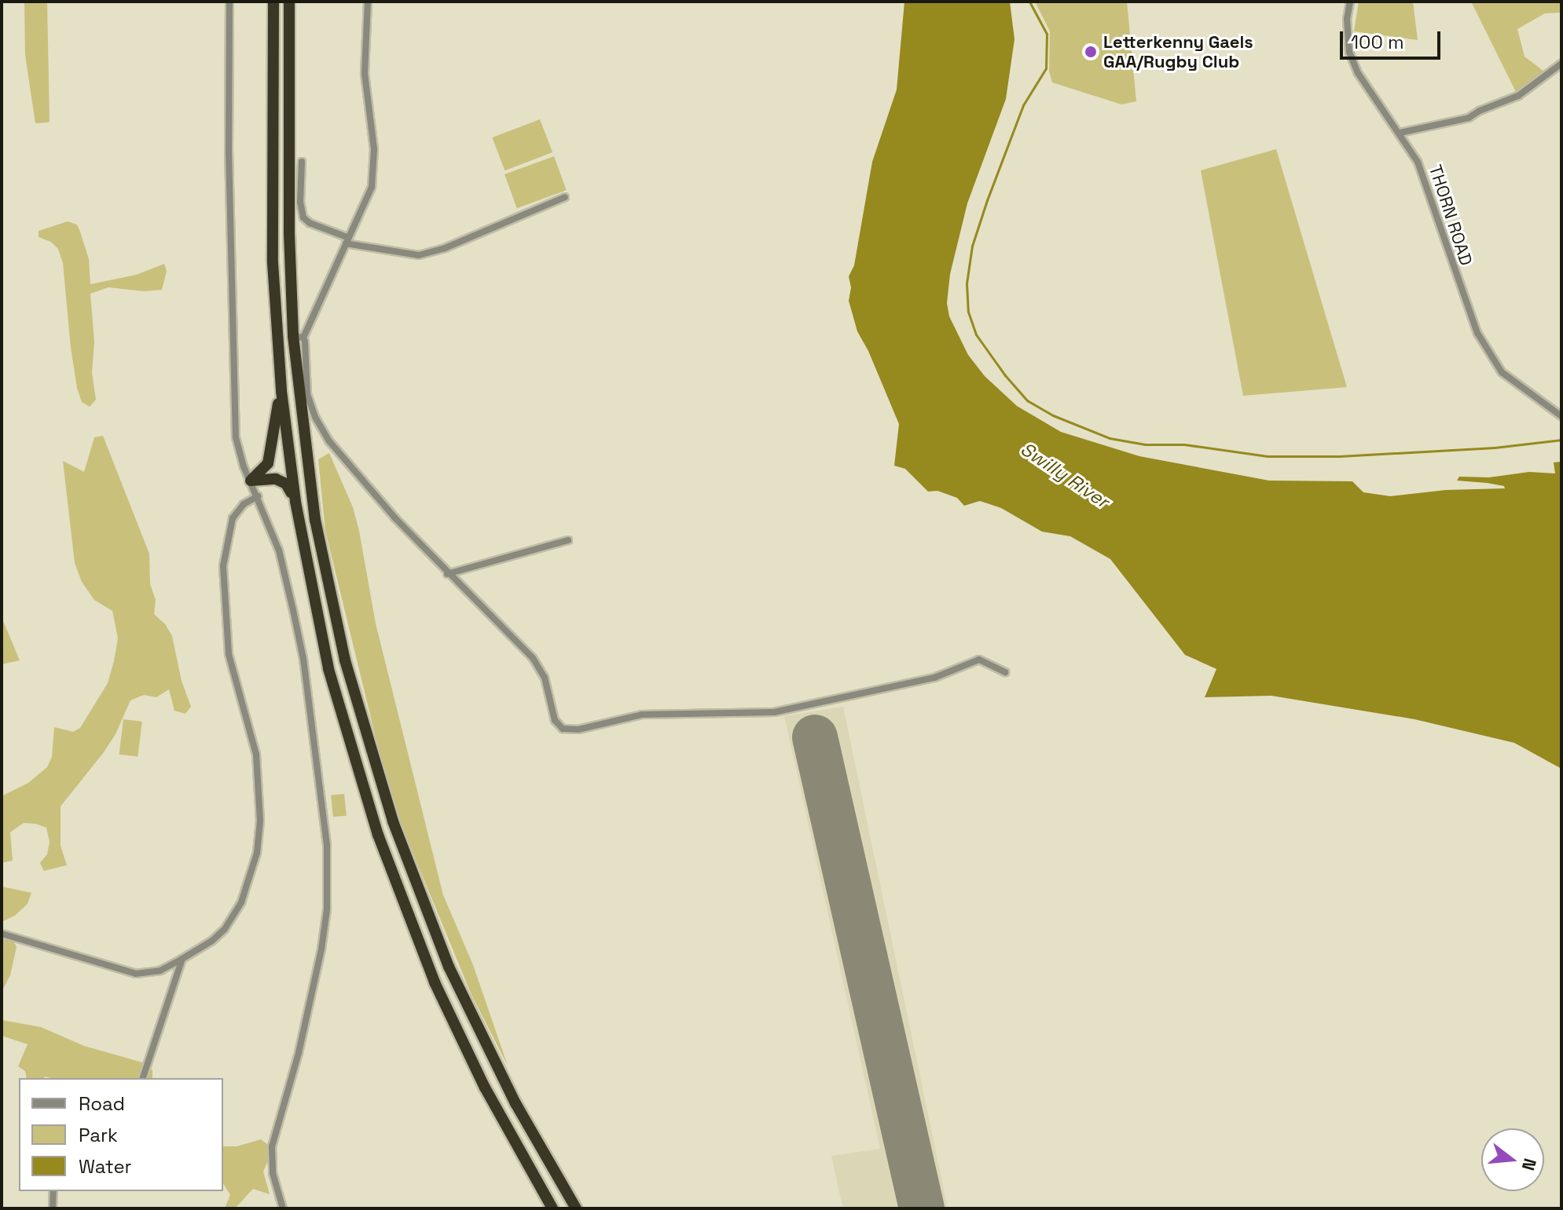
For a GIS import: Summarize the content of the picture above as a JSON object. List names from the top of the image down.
{
  "streets": {
    "street": ["THORN ROAD"]
  },
  "water": ["Swilly River"],
  "places": ["Letterkenny Gaels GAA/Rugby Club"],
  "legend": ["Road", "Park", "Water"],
  "scale_bar": "100 m",
  "north": "right"
}
